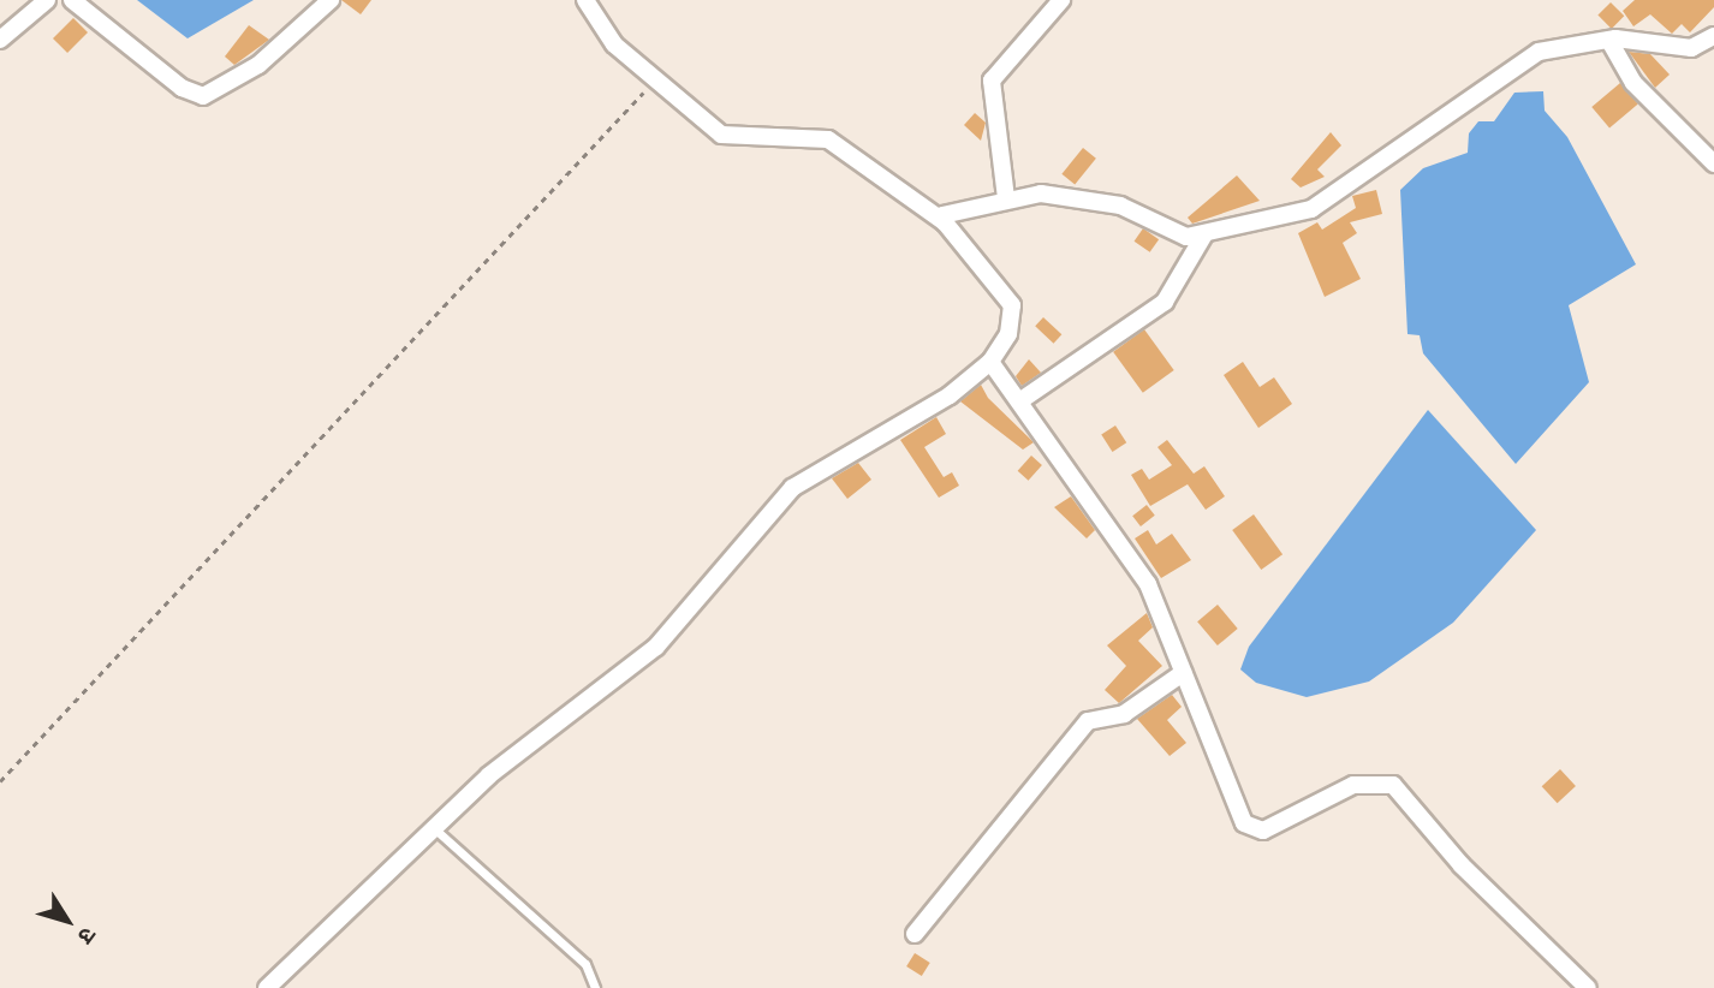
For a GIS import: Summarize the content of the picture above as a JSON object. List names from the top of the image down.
{
  "north": "bottom right"
}
